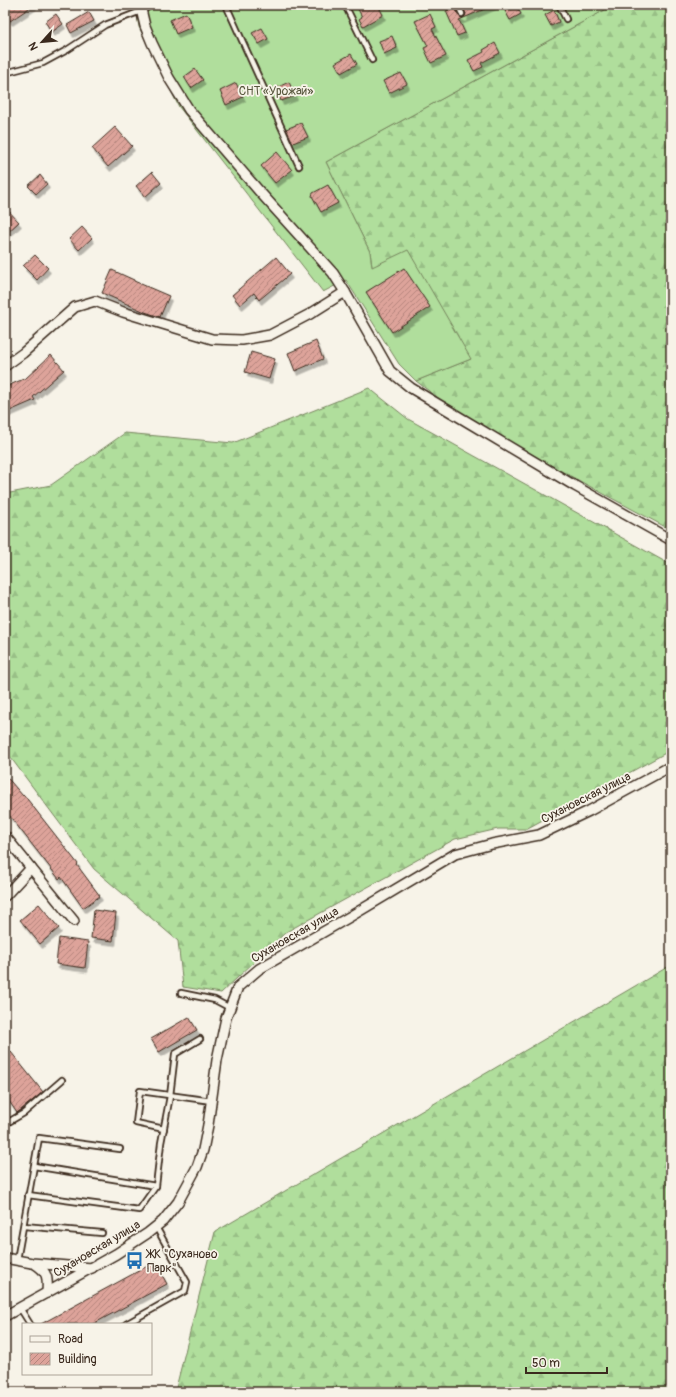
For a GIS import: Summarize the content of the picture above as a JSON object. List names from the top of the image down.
{
  "streets": {
    "street": ["Сухановская улица"]
  },
  "parks": ["СНТ «Урожай»"],
  "places": {
    "bus stop": ["ЖК \"Суханово Парк\""]
  },
  "legend": ["Road", "Building"],
  "scale_bar": "50 m",
  "north": "bottom left"
}
